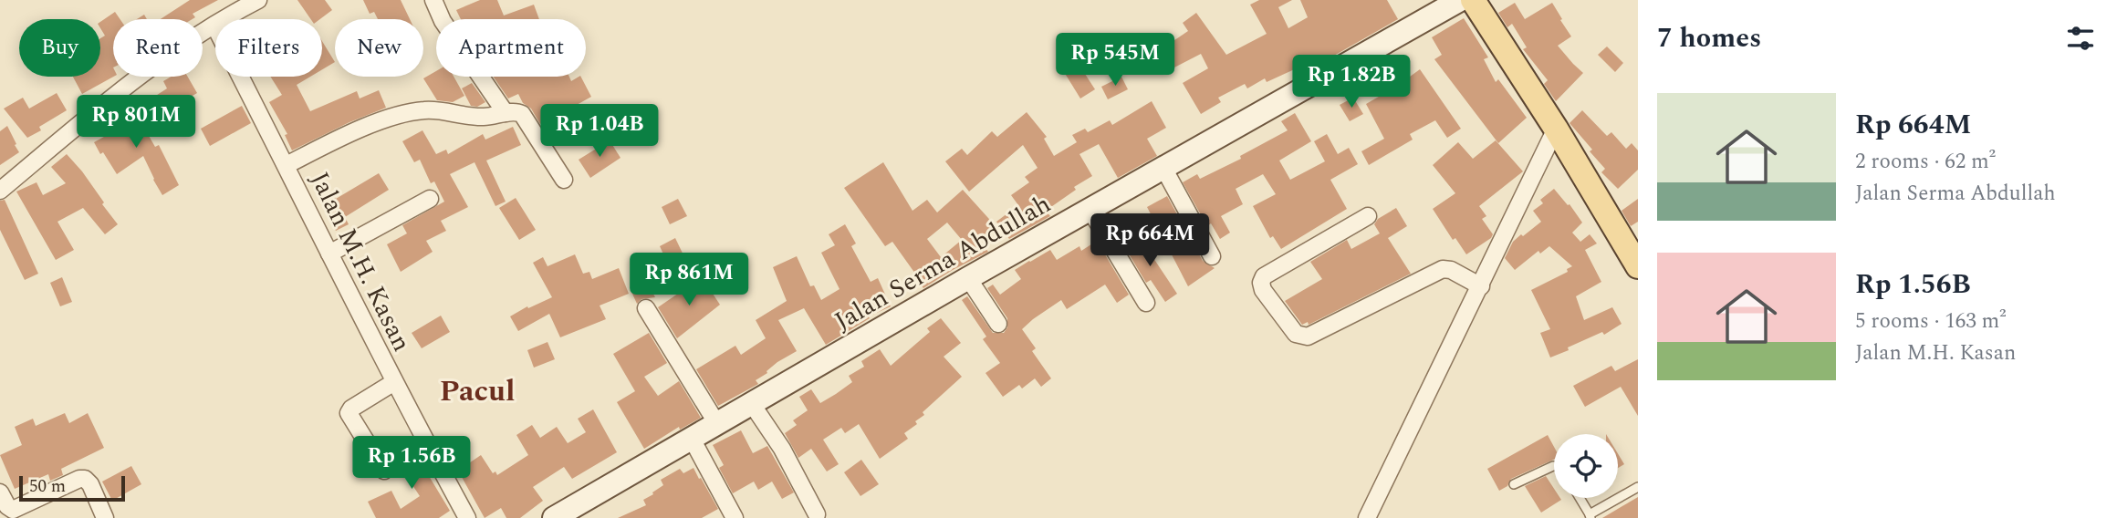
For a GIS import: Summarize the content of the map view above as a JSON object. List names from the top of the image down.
{
  "streets": {
    "main road": ["Jalan Serma Abdullah"],
    "street": ["Jalan M.H. Kasan"]
  },
  "districts": ["Pacul"],
  "scale_bar": "50 m",
  "page": {
    "heading": "7 homes",
    "chip": [
      "Buy",
      "Rent",
      "Filters",
      "New",
      "Apartment"
    ],
    "price": [
      "Rp 545M",
      "Rp 1.82B",
      "Rp 801M",
      "Rp 1.04B",
      "Rp 664M",
      "Rp 861M",
      "Rp 1.56B"
    ],
    "list": [
      {
        "name": "Rp 664M",
        "note": "2 rooms · 62 m² · Jalan Serma Abdullah"
      },
      {
        "name": "Rp 1.56B",
        "note": "5 rooms · 163 m² · Jalan M.H. Kasan"
      }
    ],
    "scale": "50 m"
  }
}
